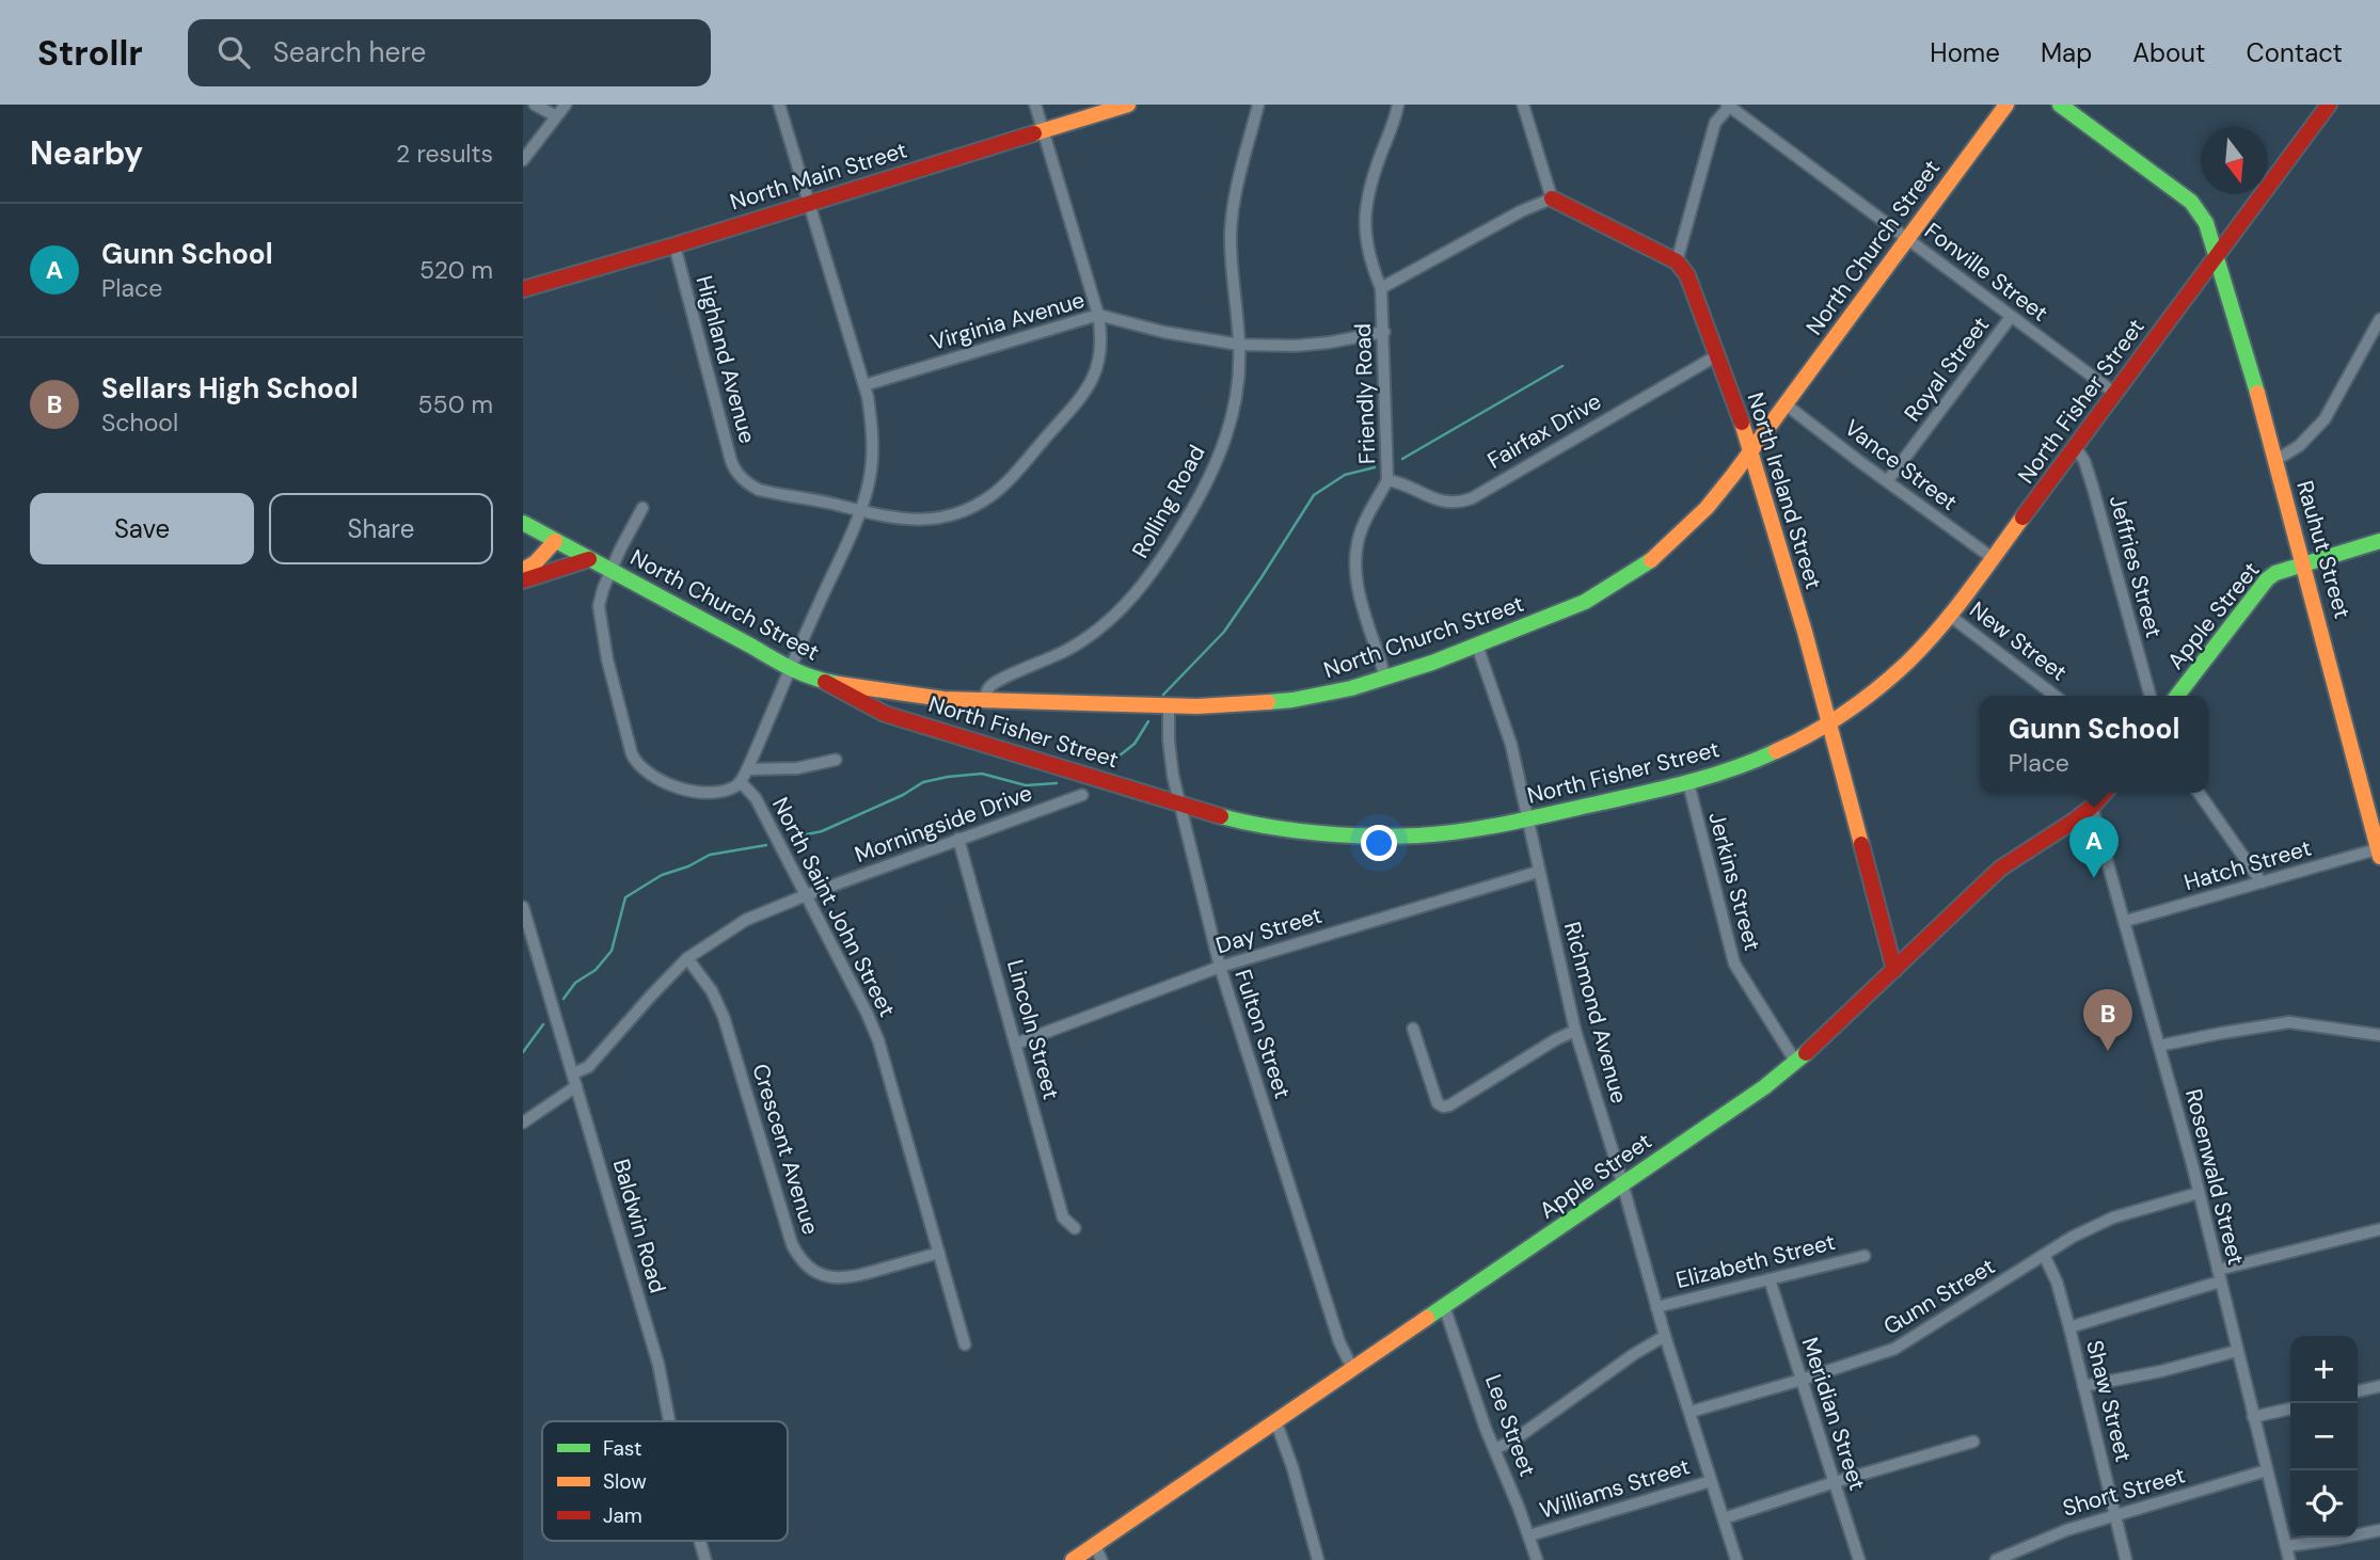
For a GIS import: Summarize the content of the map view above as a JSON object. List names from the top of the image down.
{
  "streets": {
    "main road": [
      "North Main Street",
      "North Church Street",
      "North Fisher Street",
      "North Ireland Street",
      "Rauhut Street",
      "Apple Street"
    ],
    "street": [
      "Fonville Street",
      "Virginia Avenue",
      "Highland Avenue",
      "Royal Street",
      "Friendly Road",
      "Fairfax Drive",
      "Vance Street",
      "Rolling Road",
      "Jeffries Street",
      "New Street",
      "Morningside Drive",
      "Hatch Street",
      "Jerkins Street",
      "North Saint John Street",
      "Day Street",
      "Richmond Avenue",
      "Lincoln Street",
      "Fulton Street",
      "Crescent Avenue",
      "Rosenwald Street",
      "Baldwin Road",
      "Elizabeth Street",
      "Gunn Street",
      "Shaw Street",
      "Meridian Street",
      "Lee Street",
      "Williams Street",
      "Short Street"
    ]
  },
  "crossings": [
    ["North Main Street", "Highland Avenue"],
    ["North Church Street", "Fonville Street"],
    ["North Church Street", "Friendly Road"],
    ["North Church Street", "North Fisher Street"],
    ["North Church Street", "Vance Street"],
    ["North Church Street", "North Ireland Street"],
    ["North Church Street", "Rolling Road"],
    ["North Church Street", "Richmond Avenue"],
    ["North Church Street", "Fulton Street"],
    ["Fonville Street", "Royal Street"],
    ["Fonville Street", "North Fisher Street"],
    ["Virginia Avenue", "Highland Avenue"],
    ["Virginia Avenue", "Friendly Road"],
    ["Virginia Avenue", "Rolling Road"],
    ["Royal Street", "Vance Street"],
    ["Friendly Road", "Fairfax Drive"],
    ["North Fisher Street", "Vance Street"],
    ["North Fisher Street", "North Ireland Street"],
    ["North Fisher Street", "Rauhut Street"],
    ["North Fisher Street", "Jeffries Street"],
    ["North Fisher Street", "New Street"],
    ["North Fisher Street", "Jerkins Street"],
    ["North Fisher Street", "Richmond Avenue"],
    ["North Fisher Street", "Fulton Street"],
    ["Fairfax Drive", "North Ireland Street"],
    ["North Ireland Street", "Apple Street"],
    ["Rauhut Street", "Apple Street"],
    ["Rauhut Street", "Hatch Street"],
    ["Apple Street", "Jerkins Street"],
    ["Apple Street", "Richmond Avenue"],
    ["Apple Street", "Fulton Street"],
    ["Apple Street", "Rosenwald Street"],
    ["Apple Street", "Lee Street"],
    ["Morningside Drive", "North Saint John Street"],
    ["Morningside Drive", "Lincoln Street"],
    ["Morningside Drive", "Crescent Avenue"],
    ["Morningside Drive", "Baldwin Road"],
    ["Hatch Street", "Rosenwald Street"],
    ["North Saint John Street", "Crescent Avenue"],
    ["Day Street", "Richmond Avenue"],
    ["Day Street", "Lincoln Street"],
    ["Day Street", "Fulton Street"],
    ["Richmond Avenue", "Elizabeth Street"],
    ["Richmond Avenue", "Gunn Street"],
    ["Richmond Avenue", "Williams Street"],
    ["Rosenwald Street", "Gunn Street"],
    ["Rosenwald Street", "Short Street"],
    ["Elizabeth Street", "Meridian Street"],
    ["Gunn Street", "Shaw Street"],
    ["Gunn Street", "Meridian Street"],
    ["Shaw Street", "Short Street"],
    ["Lee Street", "Williams Street"]
  ],
  "legend": ["Fast", "Slow", "Jam"],
  "north": "bottom",
  "page": {
    "header": "Strollr",
    "search": "Search here",
    "nav": [
      "Home",
      "Map",
      "About",
      "Contact"
    ],
    "heading": ["Nearby", "2 results"],
    "list": [
      {
        "mark": "A",
        "name": "Gunn School",
        "note": "Place",
        "value": "520 m"
      },
      {
        "mark": "B",
        "name": "Sellars High School",
        "note": "School",
        "value": "550 m"
      }
    ],
    "buttons": ["Save", "Share"],
    "popup": ["Gunn School", "Place"],
    "pins": ["A", "B"],
    "map_buttons": ["+", "−"]
  }
}
